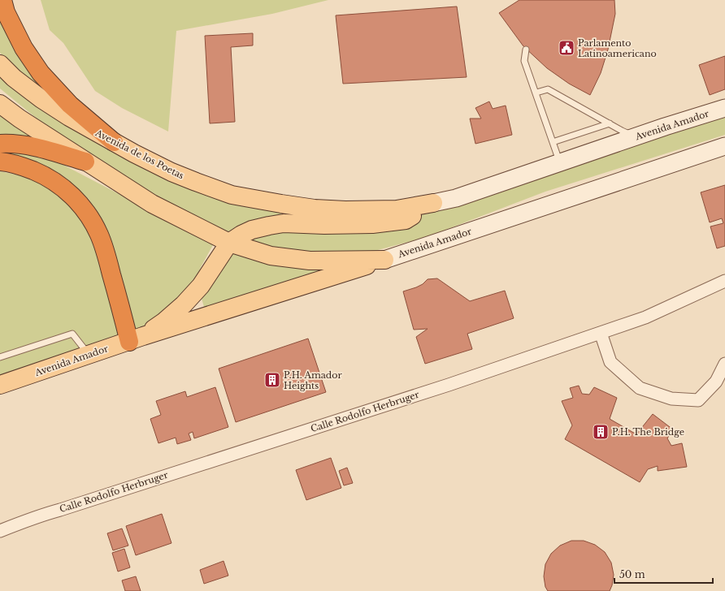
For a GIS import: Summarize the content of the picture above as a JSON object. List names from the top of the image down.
{
  "streets": {
    "main road": ["Avenida Amador", "Avenida de los Poetas"],
    "street": ["Calle Rodolfo Herbruger"]
  },
  "crossings": [
    ["Avenida Amador", "Avenida de los Poetas"]
  ],
  "places": {
    "public building": ["Parlamento Latinoamericano"],
    "building": ["P.H. Amador Heights", "P.H. The Bridge"]
  },
  "scale_bar": "50 m"
}
